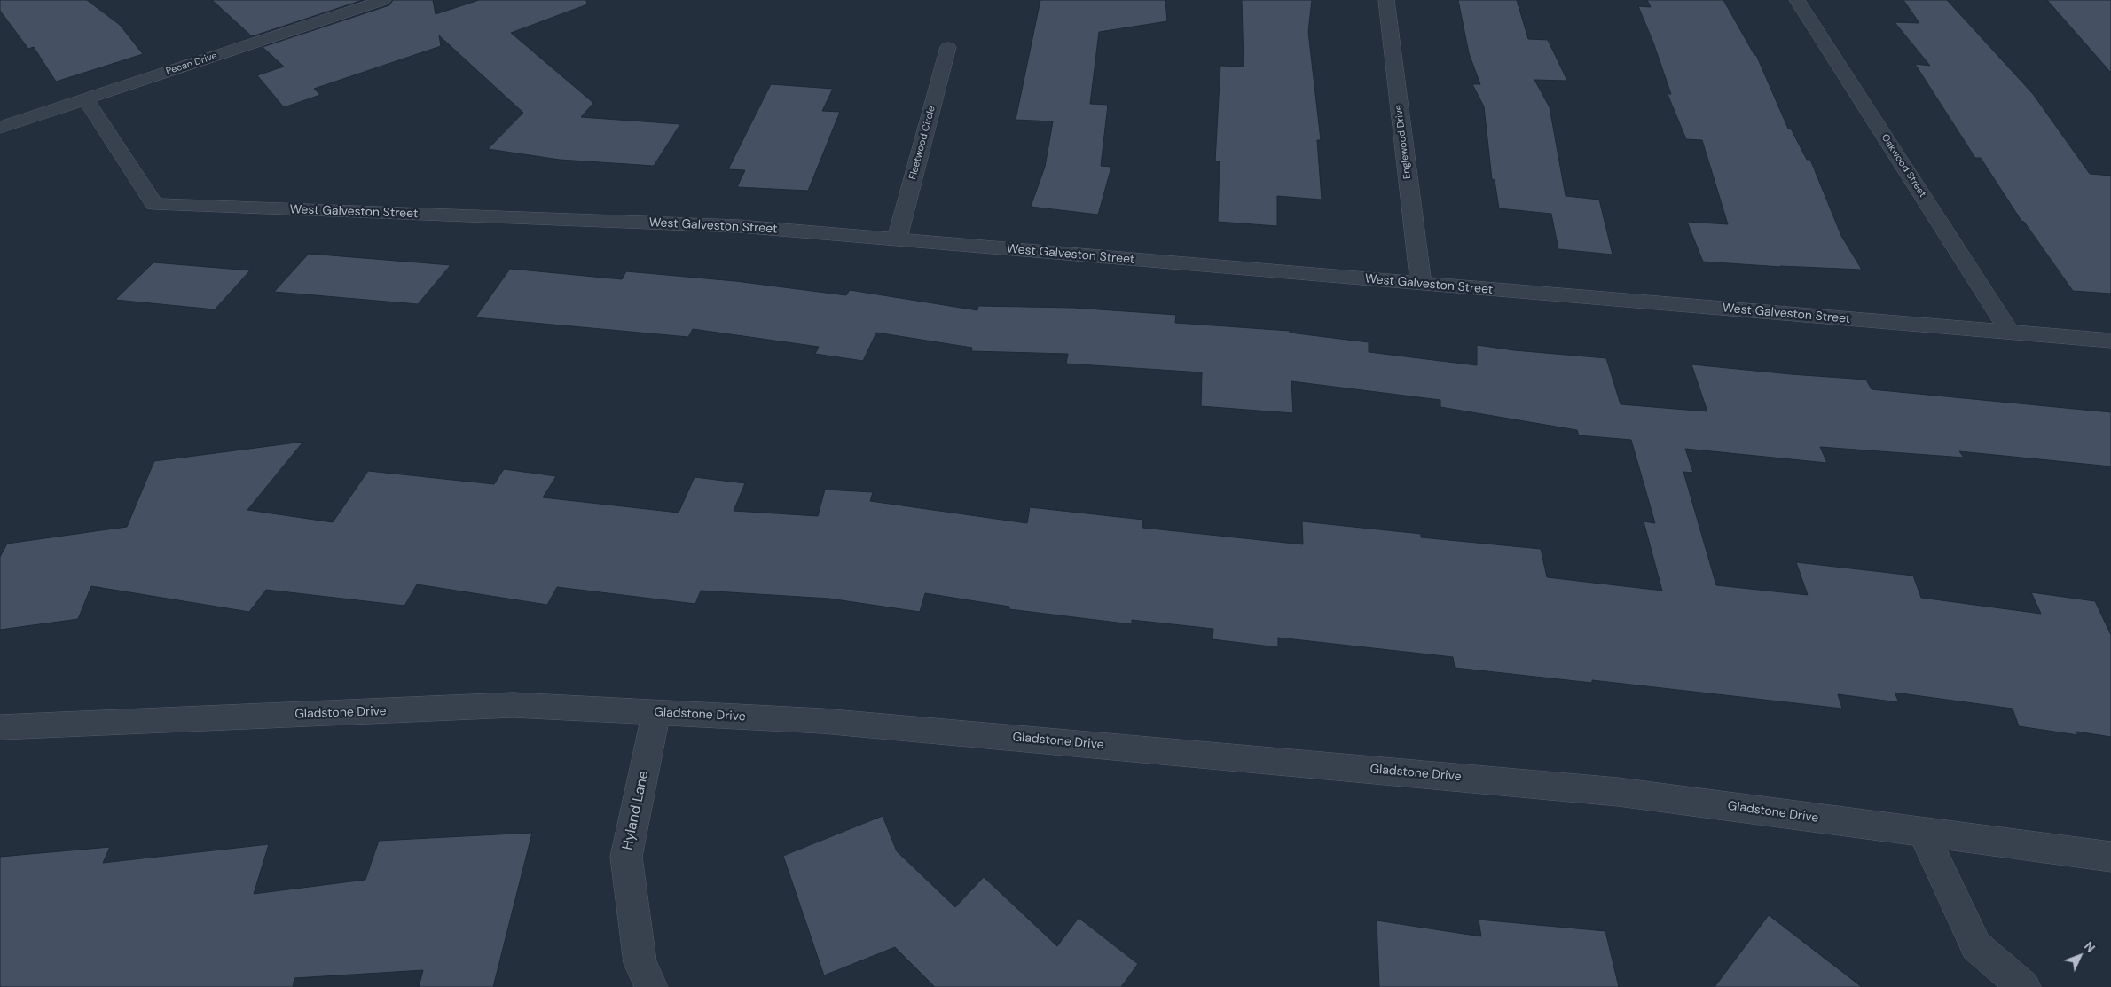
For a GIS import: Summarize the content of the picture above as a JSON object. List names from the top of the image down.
{
  "streets": {
    "street": [
      "Pecan Drive",
      "Englewood Drive",
      "Fleetwood Circle",
      "Oakwood Street",
      "West Galveston Street",
      "Gladstone Drive",
      "Hyland Lane"
    ]
  },
  "crossings": [
    ["Pecan Drive", "West Galveston Street"],
    ["Englewood Drive", "West Galveston Street"],
    ["Fleetwood Circle", "West Galveston Street"],
    ["Oakwood Street", "West Galveston Street"],
    ["Gladstone Drive", "Hyland Lane"]
  ],
  "north": "top right"
}
